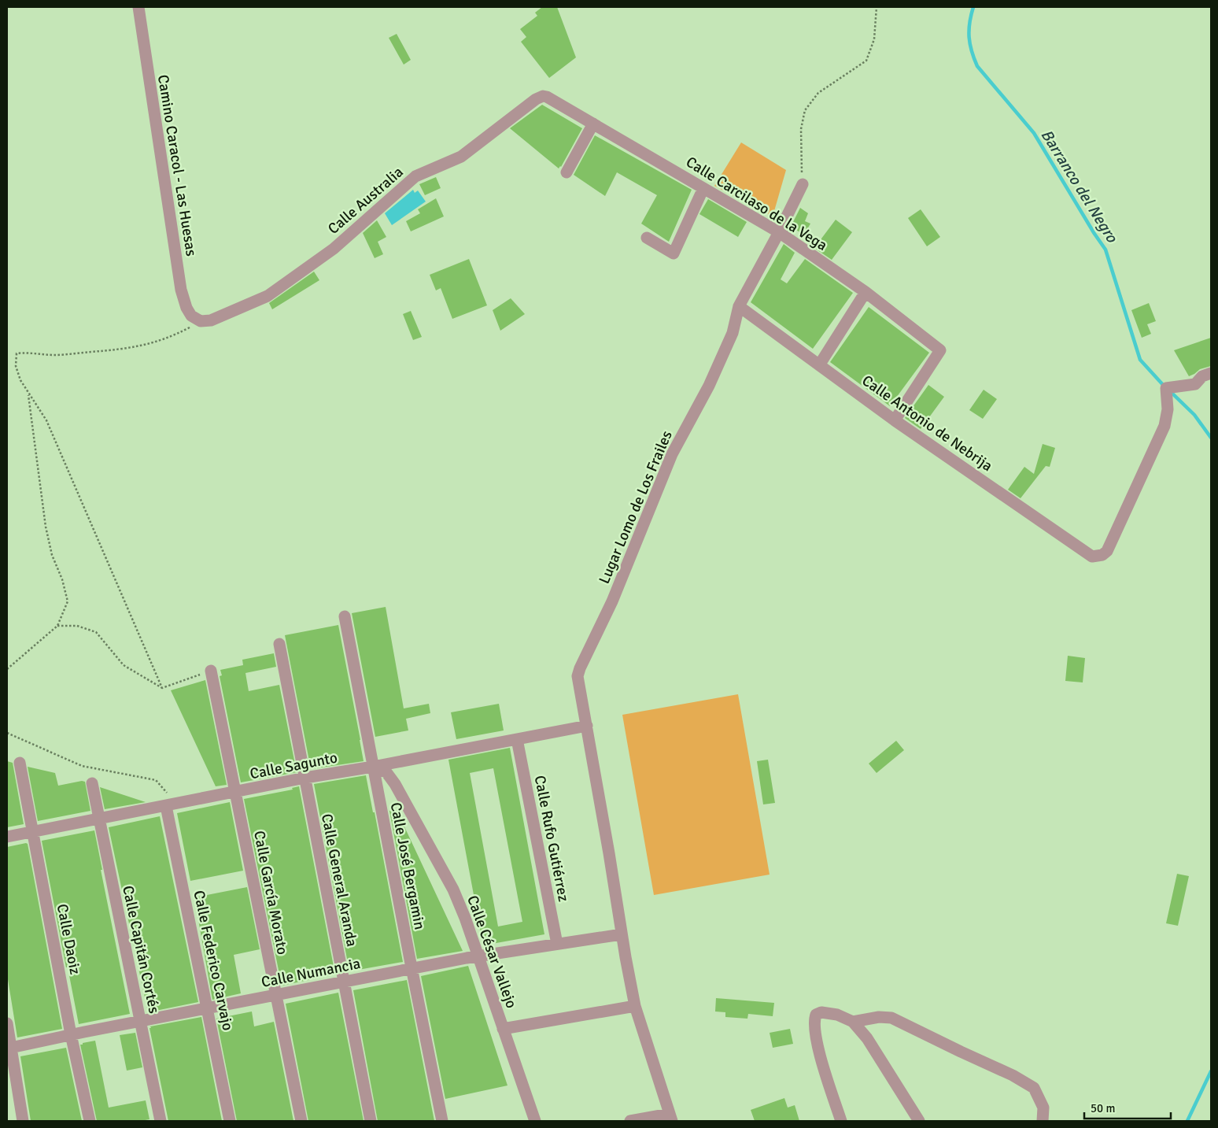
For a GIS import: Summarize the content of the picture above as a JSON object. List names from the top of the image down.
{
  "streets": {
    "street": [
      "Camino Caracol - Las Huesas",
      "Calle Australia",
      "Calle Carcilaso de la Vega",
      "Calle Antonio de Nebrija",
      "Lugar Lomo de Los Frailes",
      "Calle Sagunto",
      "Calle Rufo Gutiérrez",
      "Calle José Bergamin",
      "Calle General Aranda",
      "Calle García Morato",
      "Calle Daoiz",
      "Calle Capitán Cortés",
      "Calle César Vallejo",
      "Calle Federico Carvajo",
      "Calle Numancia"
    ]
  },
  "crossings": [
    ["Camino Caracol - Las Huesas", "Calle Australia"],
    ["Calle Australia", "Calle Carcilaso de la Vega"],
    ["Calle Carcilaso de la Vega", "Calle Antonio de Nebrija"],
    ["Calle Carcilaso de la Vega", "Lugar Lomo de Los Frailes"],
    ["Calle Antonio de Nebrija", "Lugar Lomo de Los Frailes"],
    ["Lugar Lomo de Los Frailes", "Calle Sagunto"],
    ["Calle Sagunto", "Calle Rufo Gutiérrez"],
    ["Calle Sagunto", "Calle José Bergamin"],
    ["Calle Sagunto", "Calle General Aranda"],
    ["Calle Sagunto", "Calle García Morato"],
    ["Calle Sagunto", "Calle Daoiz"],
    ["Calle Sagunto", "Calle Capitán Cortés"],
    ["Calle Sagunto", "Calle César Vallejo"],
    ["Calle Sagunto", "Calle Federico Carvajo"],
    ["Calle Rufo Gutiérrez", "Calle Numancia"],
    ["Calle José Bergamin", "Calle César Vallejo"],
    ["Calle José Bergamin", "Calle Numancia"],
    ["Calle General Aranda", "Calle Numancia"],
    ["Calle García Morato", "Calle Numancia"],
    ["Calle Daoiz", "Calle Numancia"],
    ["Calle Capitán Cortés", "Calle Numancia"],
    ["Calle César Vallejo", "Calle Numancia"],
    ["Calle Federico Carvajo", "Calle Numancia"]
  ],
  "water": ["Barranco del Negro"],
  "scale_bar": "50 m"
}
